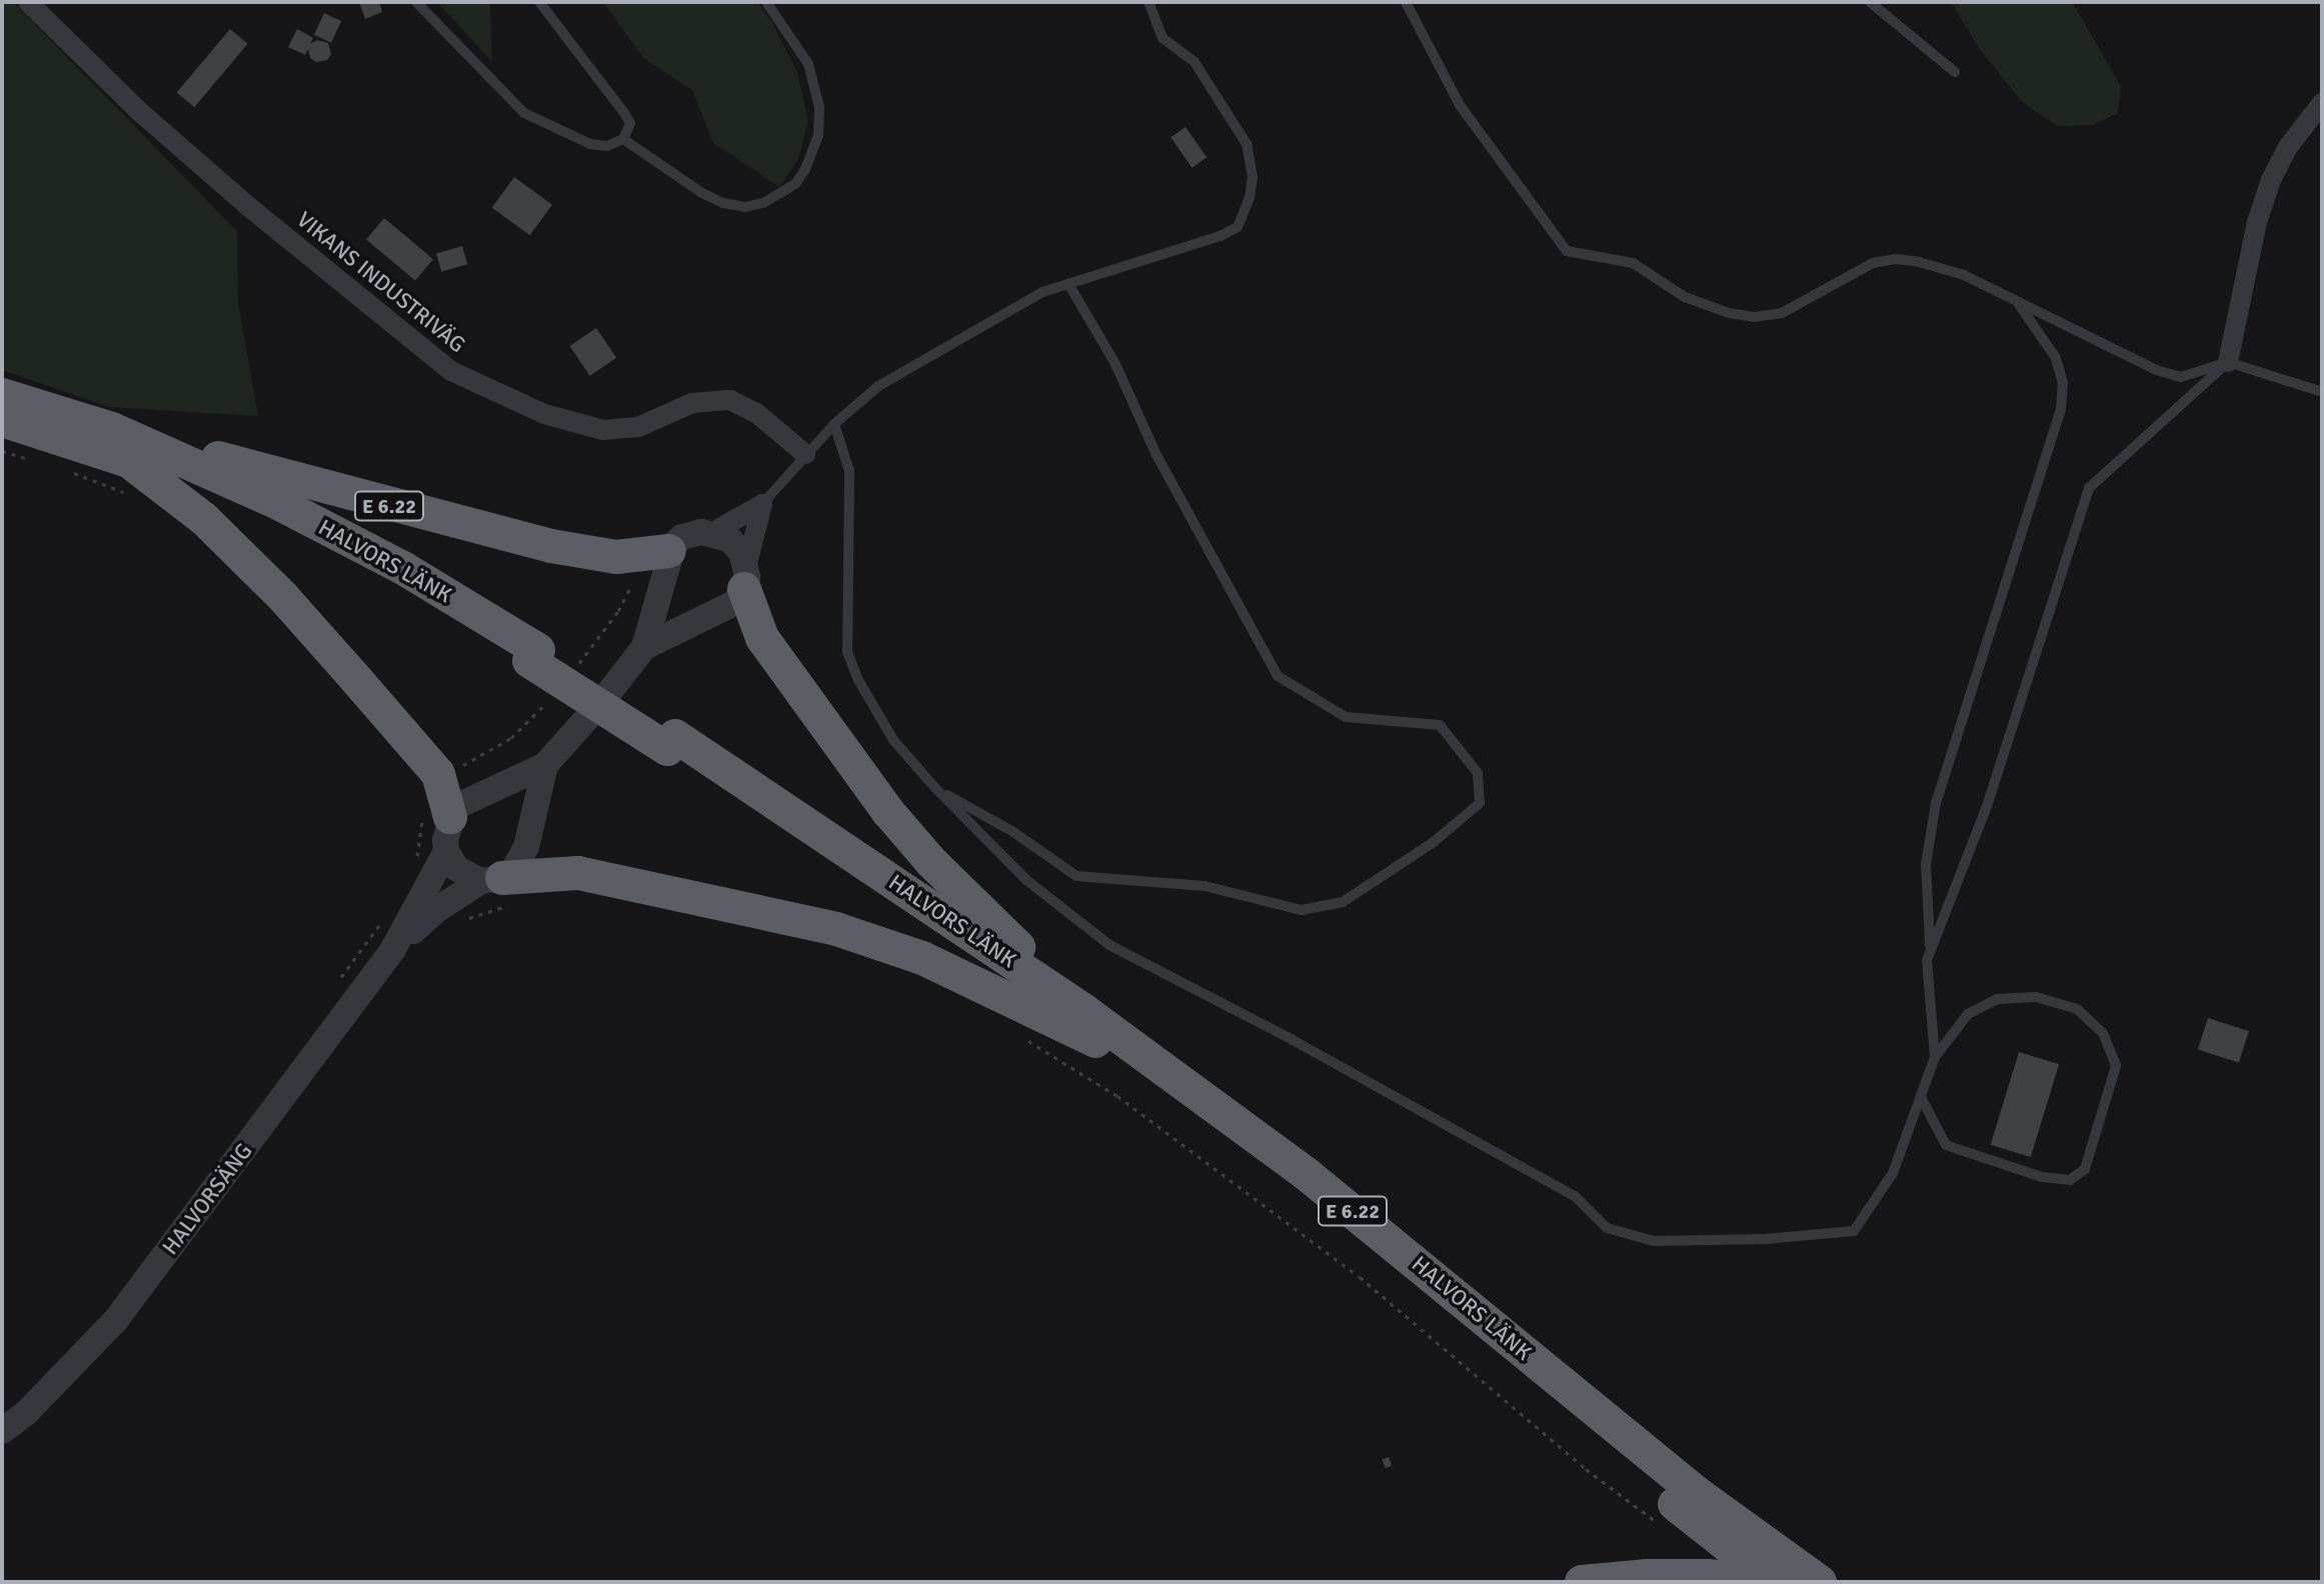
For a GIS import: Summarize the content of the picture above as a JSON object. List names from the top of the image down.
{
  "streets": {
    "highway": ["E 6.22", "HALVORS LÄNK"],
    "street": ["VIKANS INDUSTRIVÄG", "HALVORSÄNG"]
  },
  "crossings": [
    ["E 6.22", "HALVORS LÄNK"],
    ["E 6.22", "HALVORSÄNG"]
  ]
}
